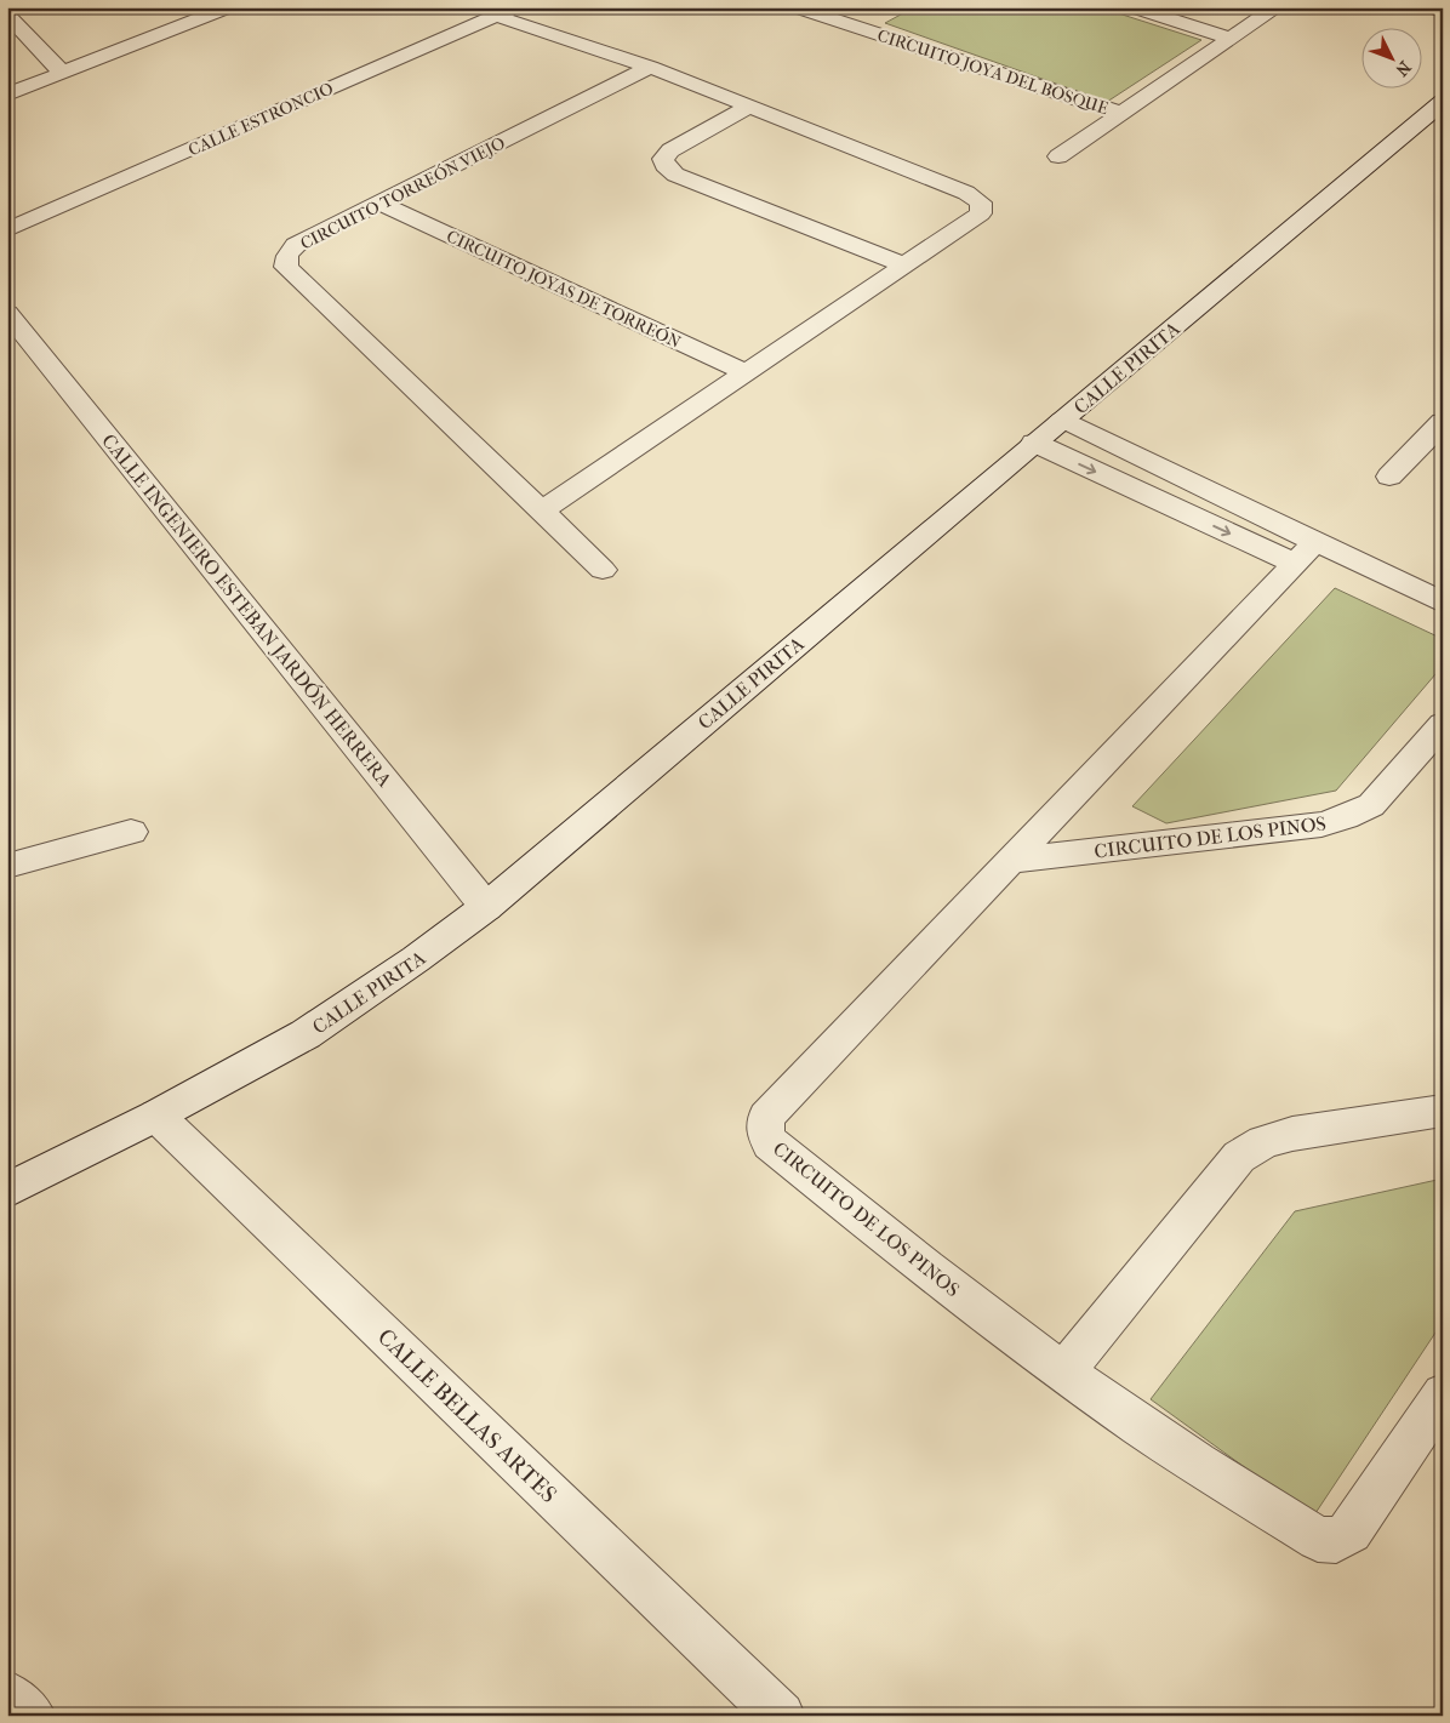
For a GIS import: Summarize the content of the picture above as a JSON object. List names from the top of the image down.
{
  "streets": {
    "street": [
      "CIRCUITO JOYA DEL BOSQUE",
      "CALLE ESTRONCIO",
      "CIRCUITO TORREÓN VIEJO",
      "CIRCUITO JOYAS DE TORREÓN",
      "CALLE PIRITA",
      "CALLE INGENIERO ESTEBAN JARDÓN HERRERA",
      "CIRCUITO DE LOS PINOS",
      "CALLE BELLAS ARTES"
    ]
  },
  "crossings": [
    ["CIRCUITO TORREÓN VIEJO", "CIRCUITO JOYAS DE TORREÓN"],
    ["CALLE PIRITA", "CALLE INGENIERO ESTEBAN JARDÓN HERRERA"],
    ["CALLE PIRITA", "CALLE BELLAS ARTES"]
  ],
  "north": "bottom right"
}
